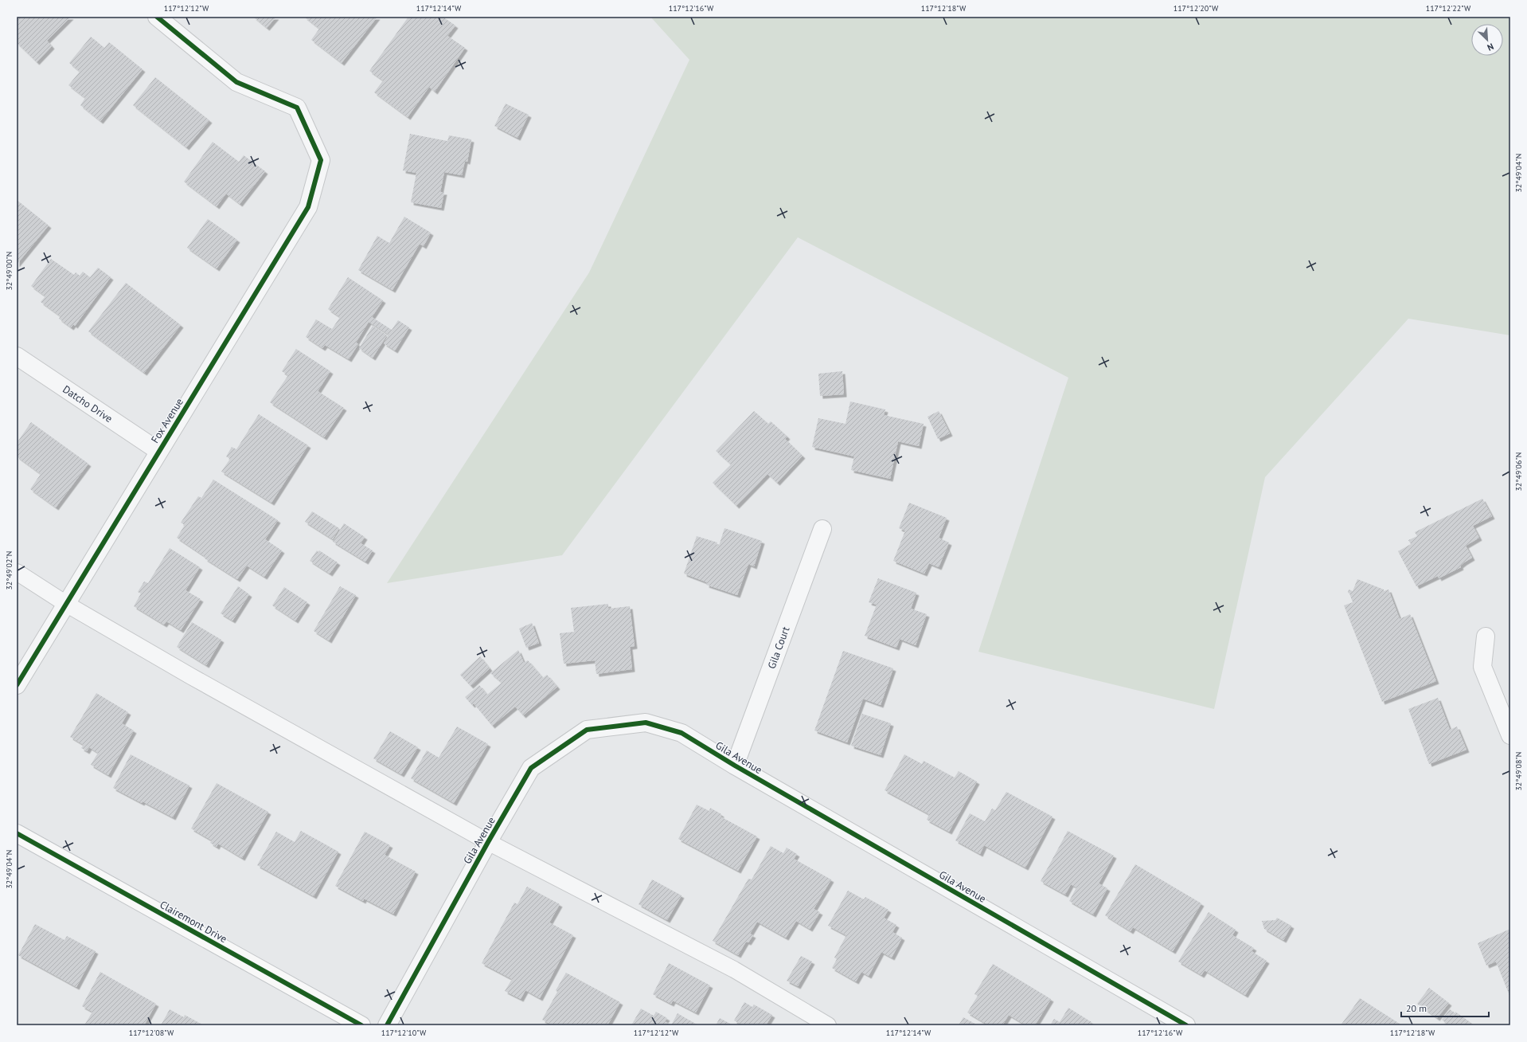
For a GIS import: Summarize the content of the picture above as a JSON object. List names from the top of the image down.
{
  "streets": {
    "main road": ["Clairemont Drive"],
    "street": [
      "Datcho Drive",
      "Fox Avenue",
      "Gila Court",
      "Gila Avenue"
    ]
  },
  "crossings": [
    ["Datcho Drive", "Fox Avenue"],
    ["Gila Court", "Gila Avenue"]
  ],
  "scale_bar": "20 m",
  "north": "bottom right",
  "coordinates": [
    "117°12'12\"W",
    "117°12'14\"W",
    "117°12'16\"W",
    "117°12'18\"W",
    "117°12'20\"W",
    "117°12'22\"W",
    "32°49'04\"N",
    "32°49'00\"N",
    "32°49'06\"N",
    "32°49'02\"N",
    "32°49'08\"N",
    "117°12'08\"W",
    "117°12'10\"W"
  ]
}
